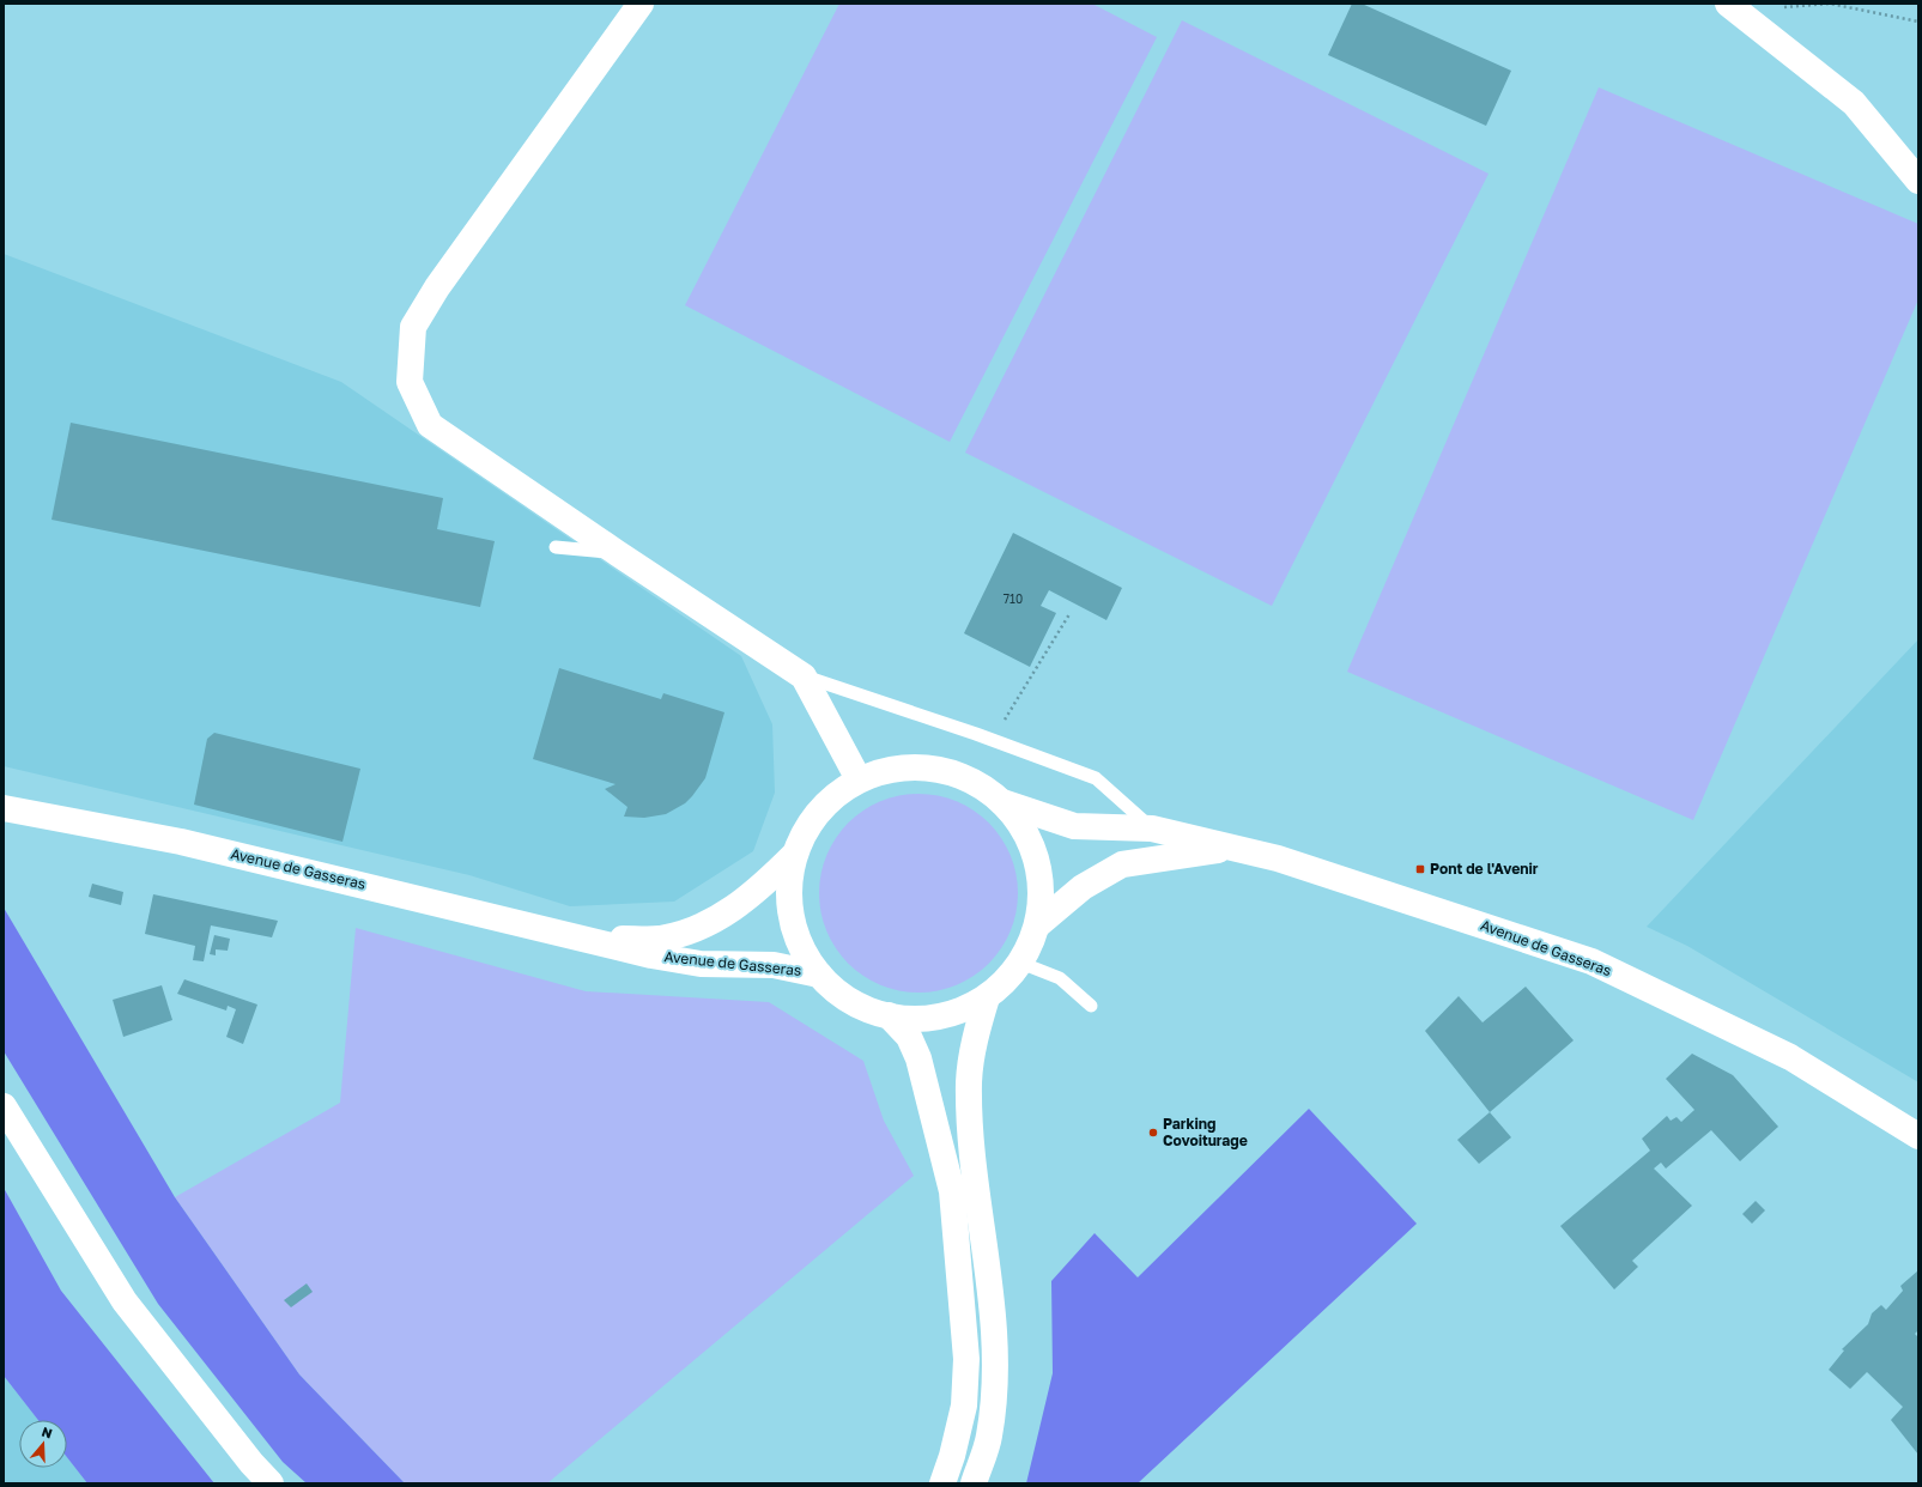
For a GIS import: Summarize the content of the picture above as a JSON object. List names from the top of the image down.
{
  "streets": {
    "main road": ["Avenue de Gasseras"]
  },
  "places": {
    "transit": ["Pont de l'Avenir"],
    "other": ["Parking Covoiturage"]
  },
  "house_numbers": ["710"],
  "north": "top"
}
